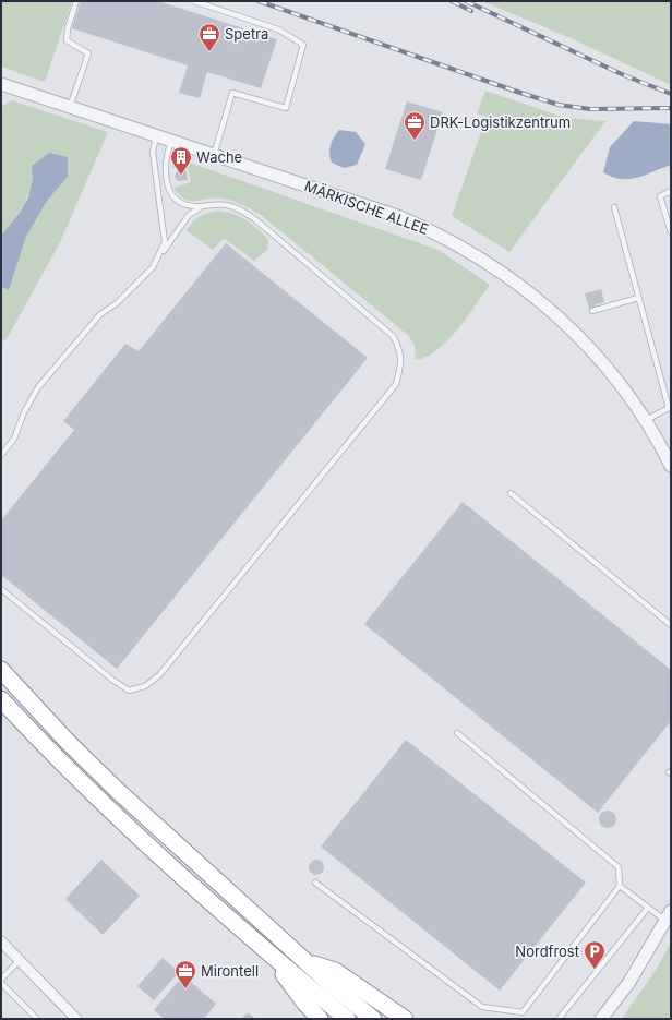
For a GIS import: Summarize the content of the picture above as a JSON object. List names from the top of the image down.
{
  "streets": {
    "street": ["MÄRKISCHE ALLEE"]
  },
  "places": {
    "office": ["Spetra", "DRK-Logistikzentrum", "Mirontell"],
    "building": ["Wache"],
    "parking": ["Nordfrost"]
  }
}
